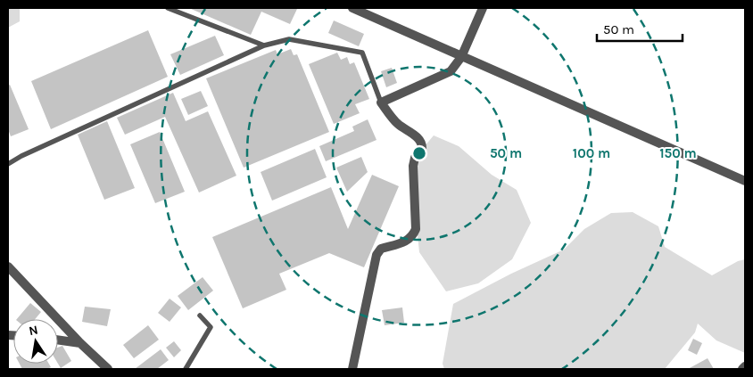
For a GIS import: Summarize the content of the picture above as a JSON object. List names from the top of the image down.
{
  "scale_bar": "50 m",
  "north": "top",
  "rings": ["50 m", "100 m", "150 m"]
}
